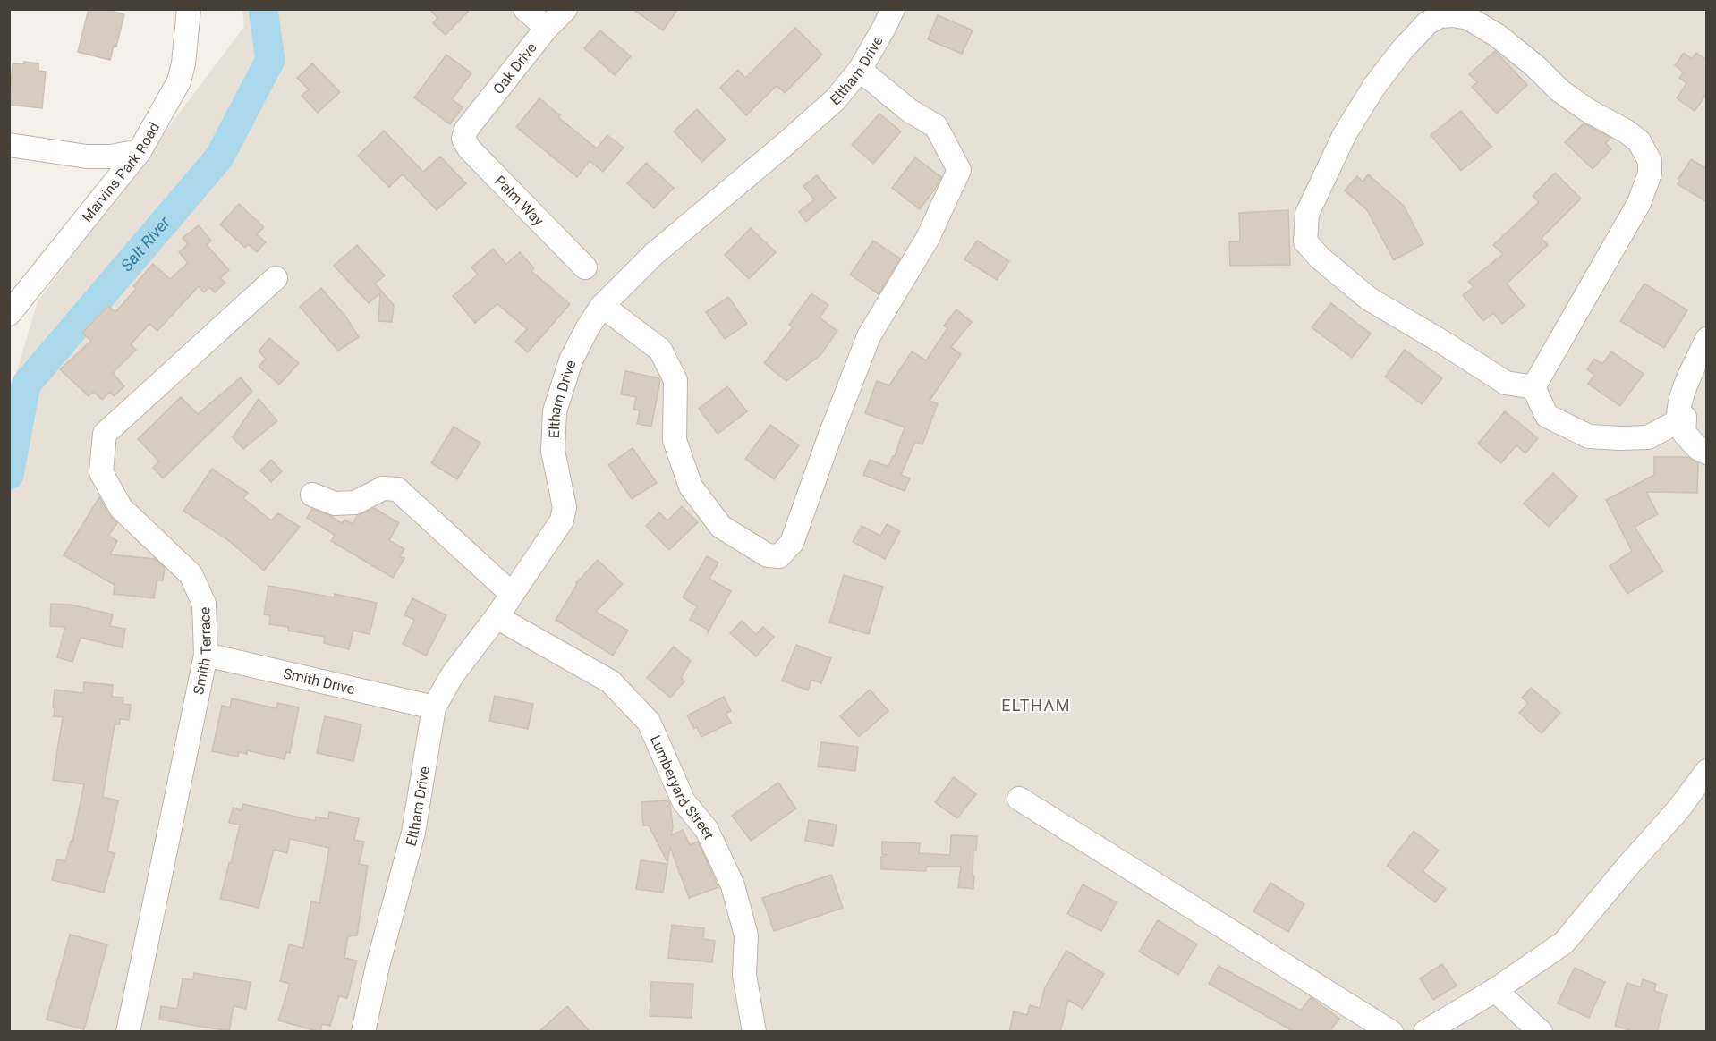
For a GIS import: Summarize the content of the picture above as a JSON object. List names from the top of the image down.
{
  "streets": {
    "street": [
      "Oak Drive",
      "Eltham Drive",
      "Marvins Park Road",
      "Palm Way",
      "Smith Terrace",
      "Smith Drive",
      "Lumberyard Street"
    ]
  },
  "crossings": [
    ["Oak Drive", "Palm Way"],
    ["Eltham Drive", "Smith Drive"],
    ["Eltham Drive", "Lumberyard Street"],
    ["Smith Terrace", "Smith Drive"]
  ],
  "districts": ["ELTHAM"],
  "water": ["Salt River"]
}
